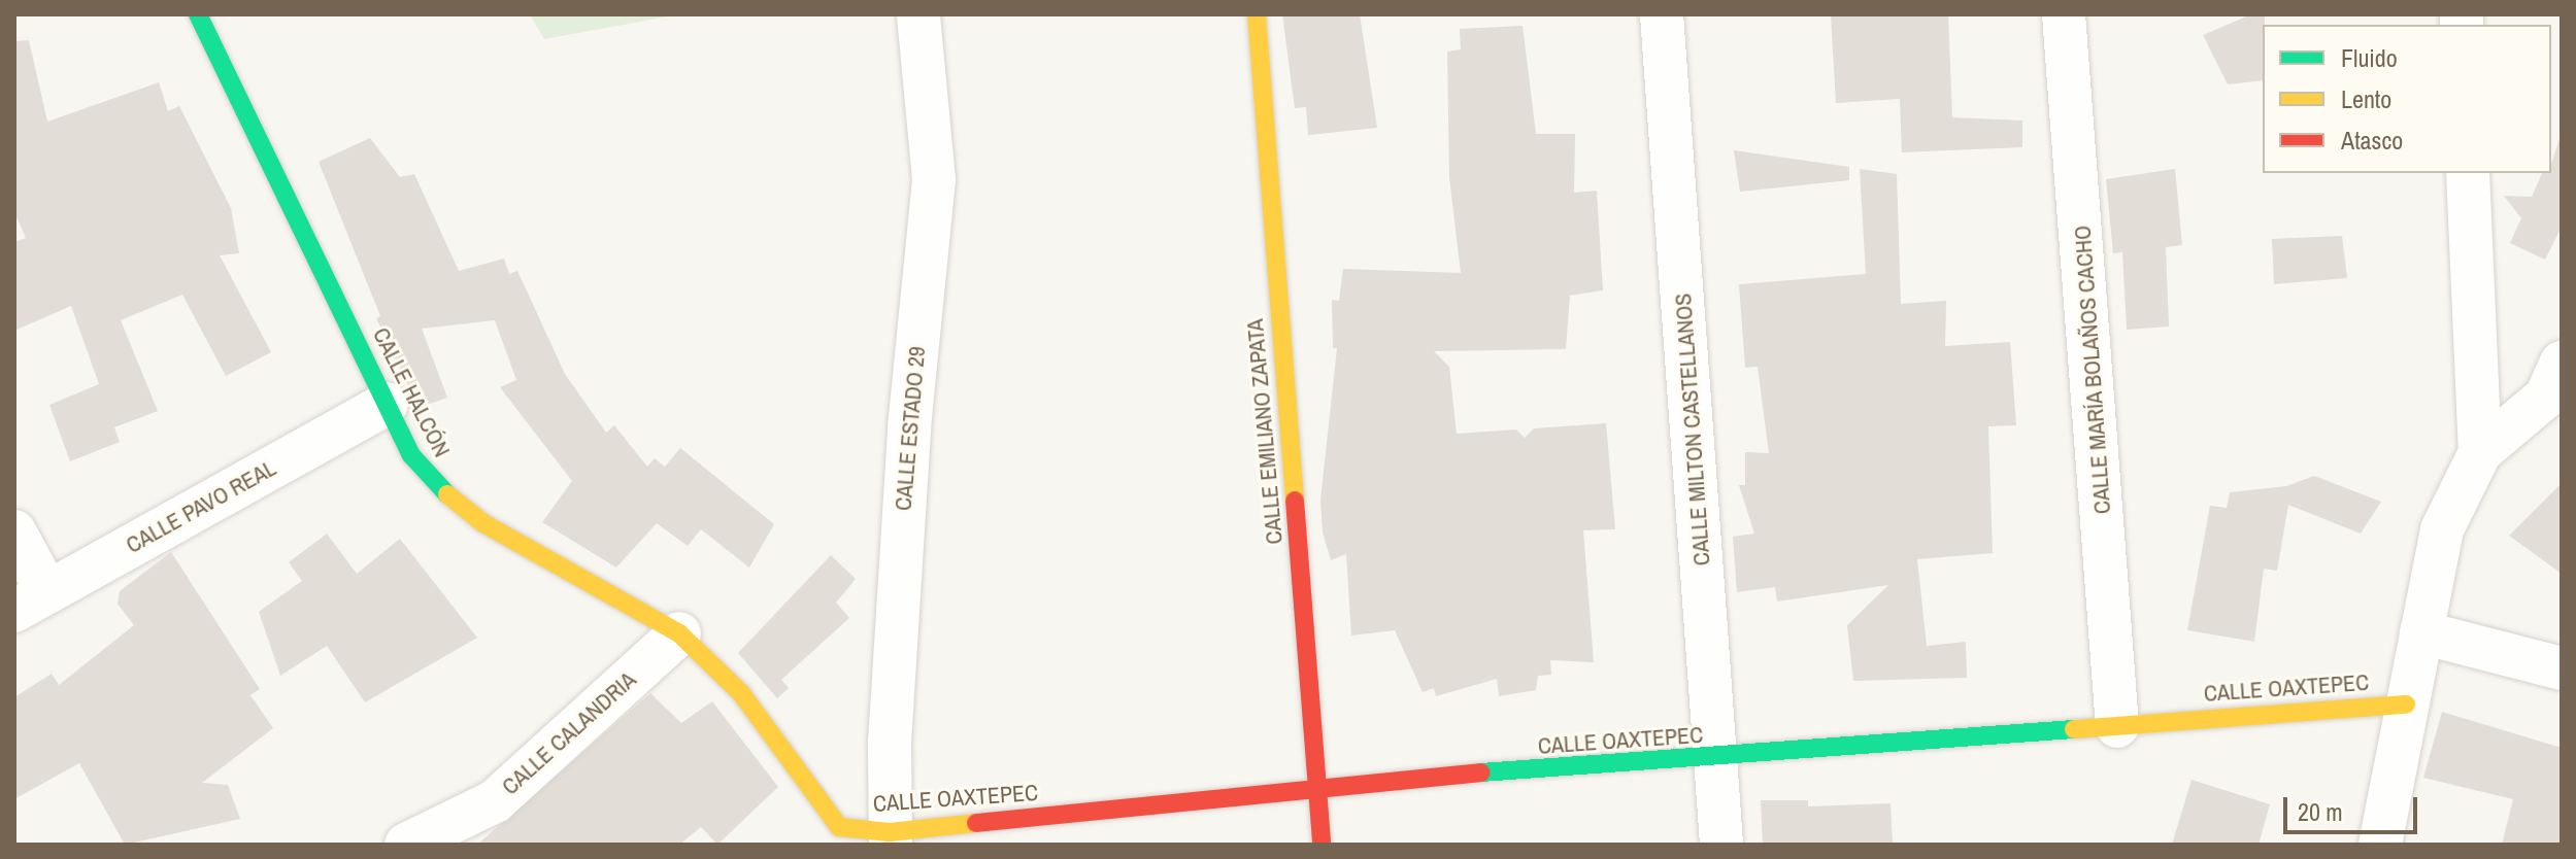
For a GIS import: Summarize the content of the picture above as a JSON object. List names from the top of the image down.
{
  "streets": {
    "street": [
      "CALLE MARÍA BOLAÑOS CACHO",
      "CALLE HALCÓN",
      "CALLE ESTADO 29",
      "CALLE MILTON CASTELLANOS",
      "CALLE EMILIANO ZAPATA",
      "CALLE PAVO REAL",
      "CALLE OAXTEPEC",
      "CALLE CALANDRIA"
    ]
  },
  "crossings": [
    ["CALLE MARÍA BOLAÑOS CACHO", "CALLE OAXTEPEC"],
    ["CALLE HALCÓN", "CALLE PAVO REAL"],
    ["CALLE HALCÓN", "CALLE OAXTEPEC"],
    ["CALLE HALCÓN", "CALLE CALANDRIA"],
    ["CALLE ESTADO 29", "CALLE OAXTEPEC"],
    ["CALLE MILTON CASTELLANOS", "CALLE OAXTEPEC"],
    ["CALLE EMILIANO ZAPATA", "CALLE OAXTEPEC"]
  ],
  "legend": ["Fluido", "Lento", "Atasco"],
  "scale_bar": "20 m"
}
